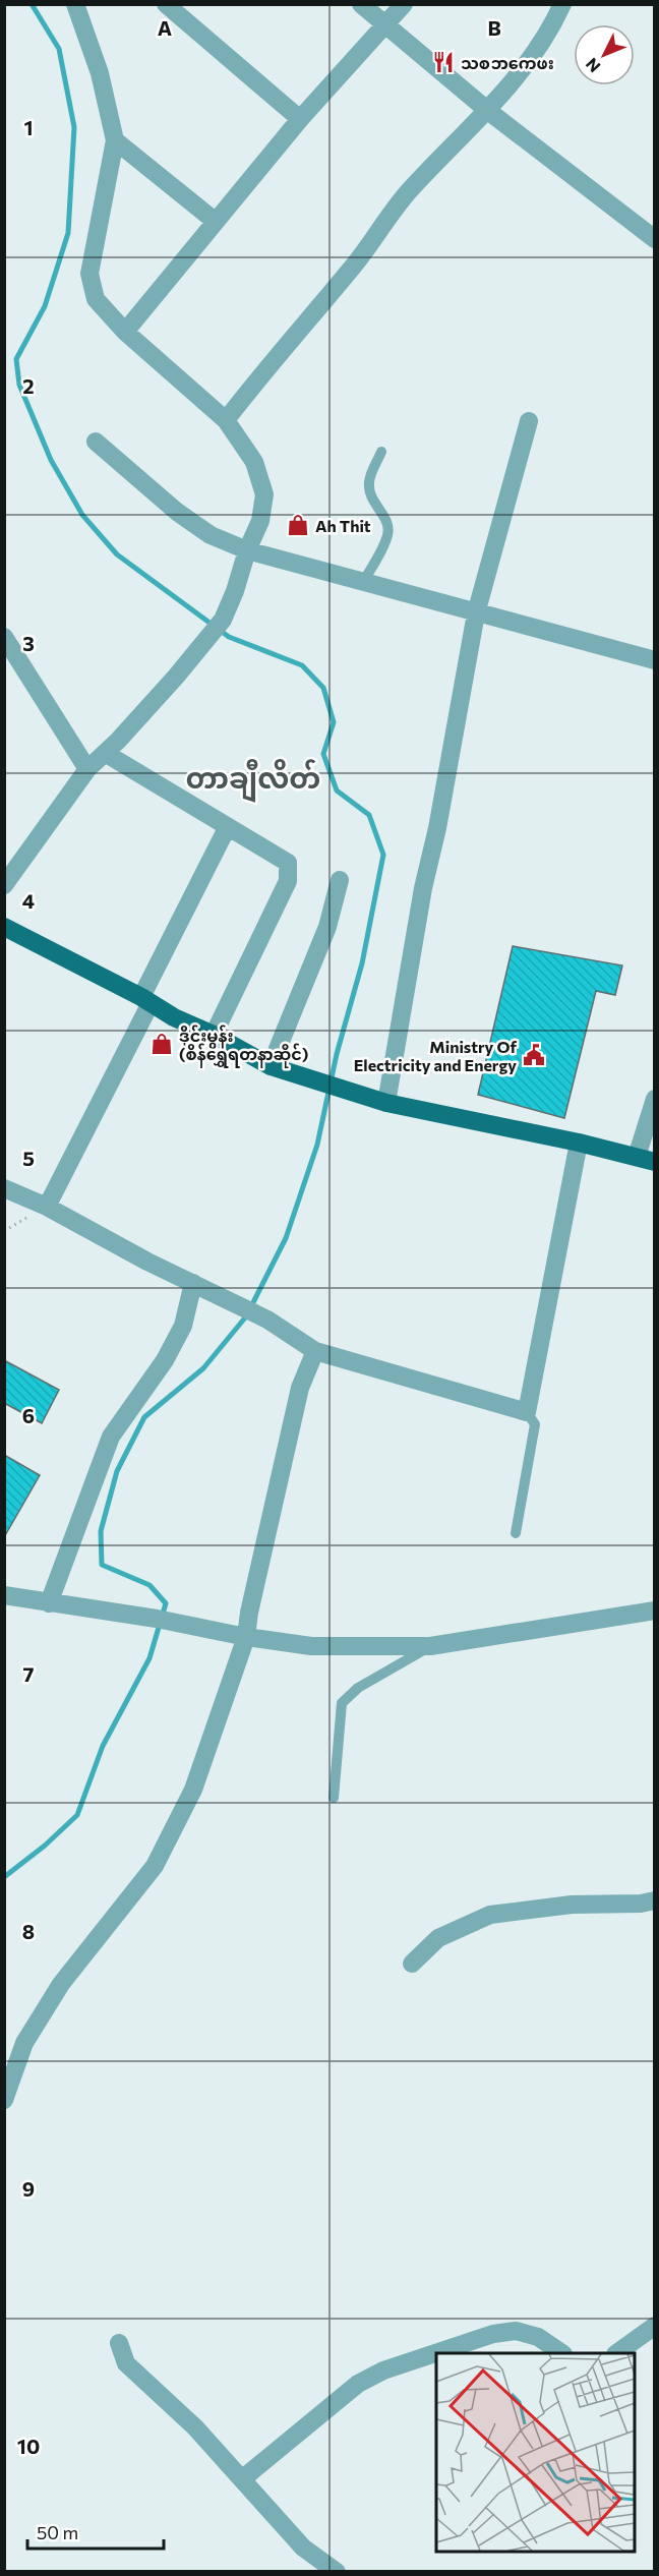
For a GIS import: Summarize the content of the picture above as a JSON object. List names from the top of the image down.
{
  "districts": ["တာချီလိတ်"],
  "places": {
    "restaurant": ["သစၥာကေဖး"],
    "shop": ["Ah Thit", "ဒိုင်းမွန်း (စိန်ရွှေရတနာဆိုင်)"],
    "public building": ["Ministry Of Electricity and Energy"]
  },
  "scale_bar": "50 m",
  "north": "bottom left",
  "grid": {
    "columns": ["A", "B"],
    "rows": [
      "1",
      "2",
      "3",
      "4",
      "5",
      "6",
      "7",
      "8",
      "9",
      "10"
    ]
  }
}
